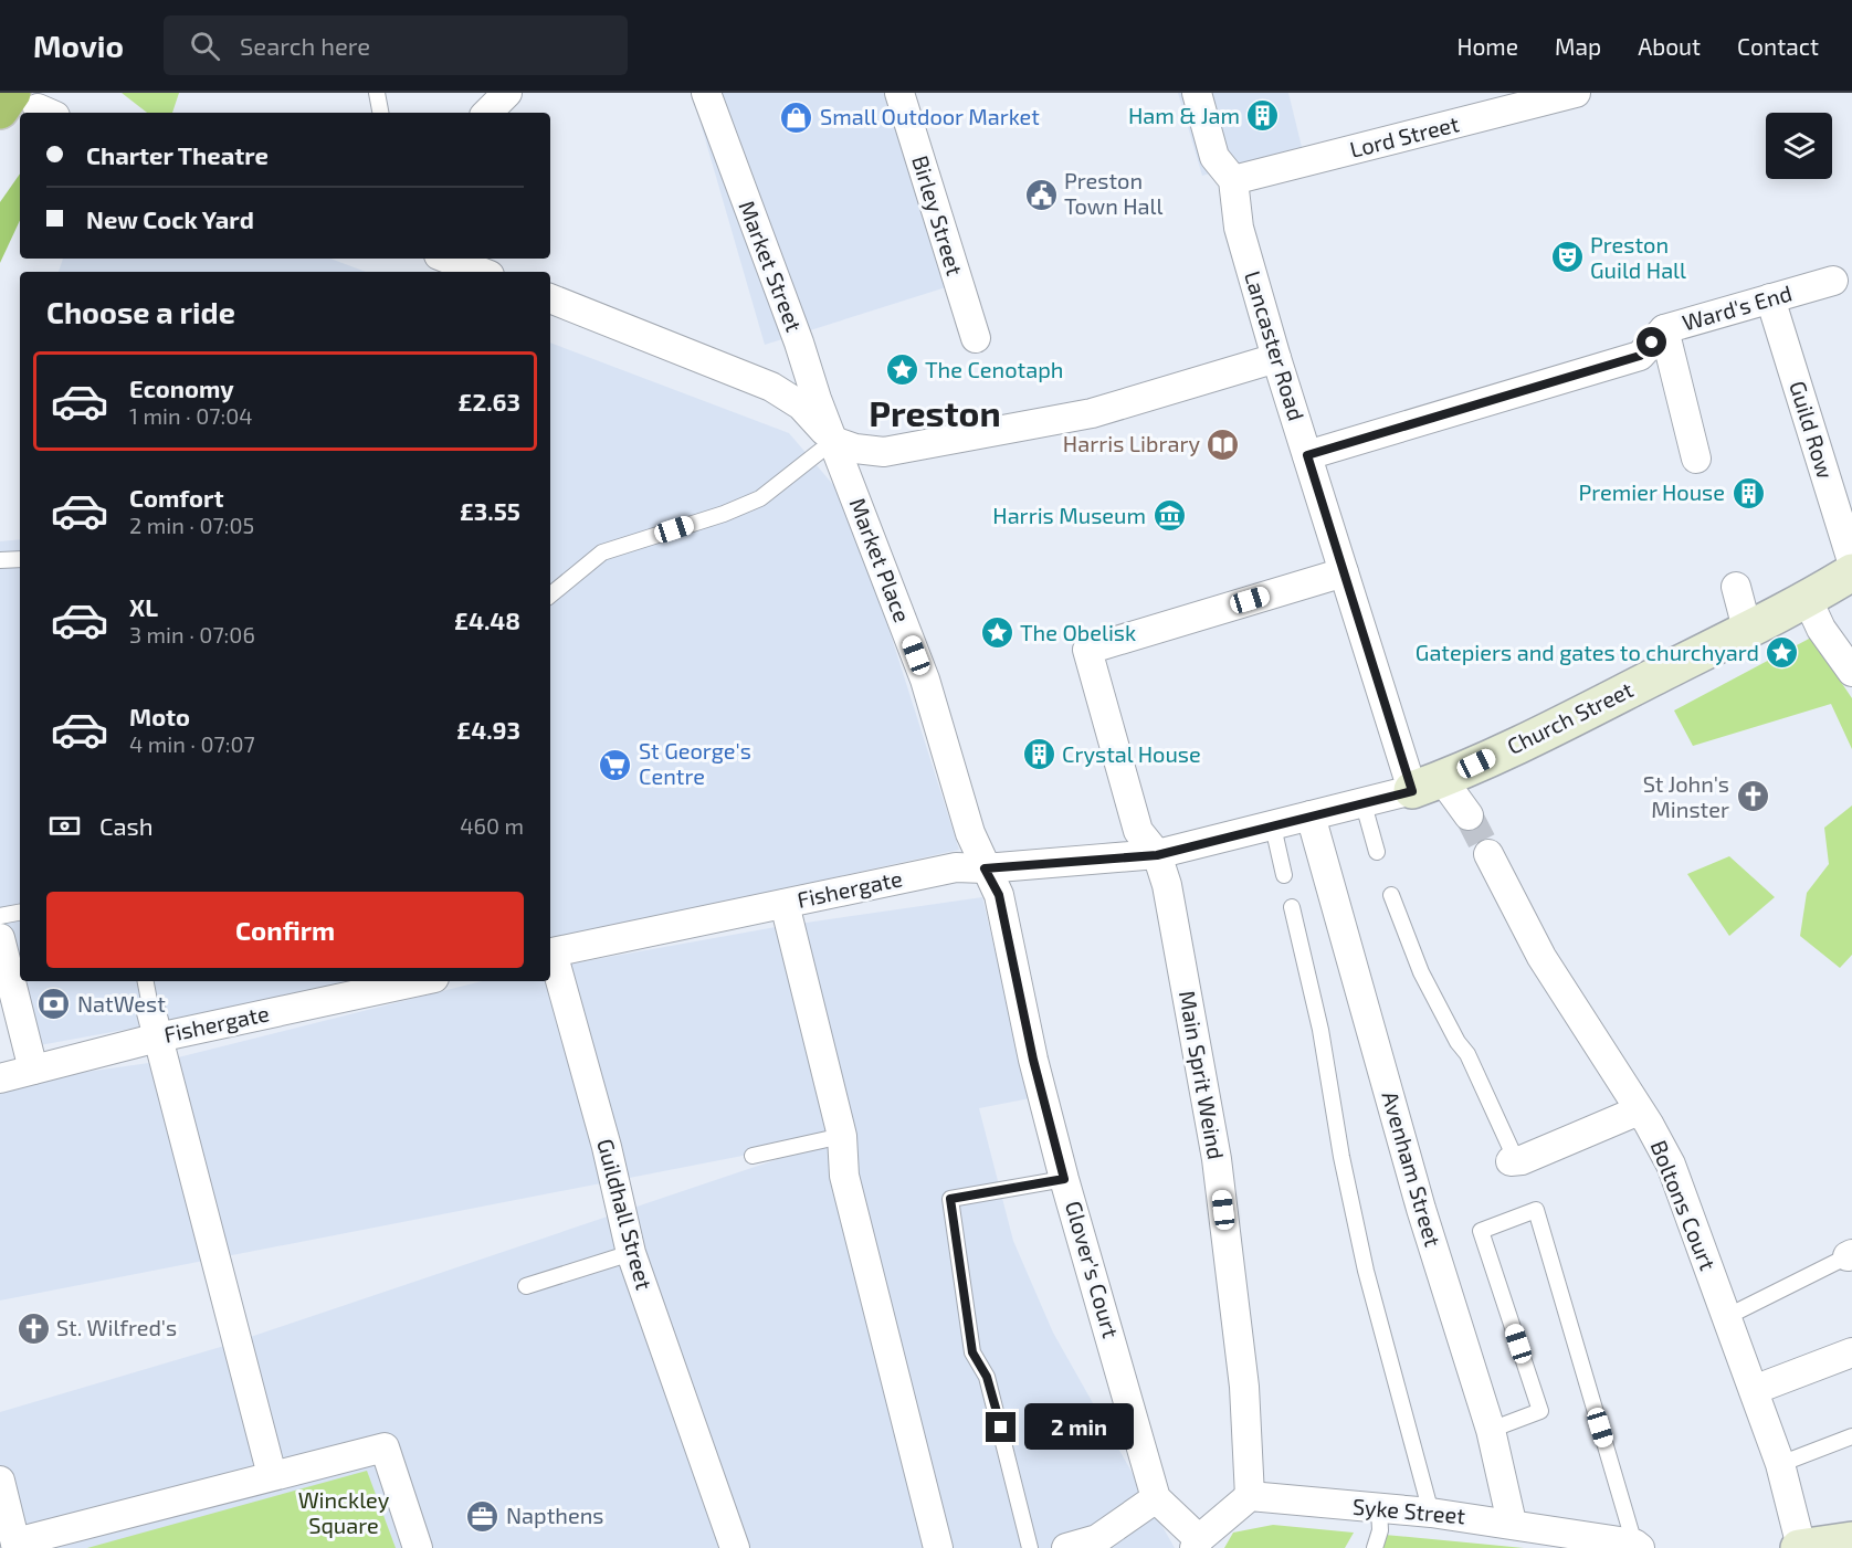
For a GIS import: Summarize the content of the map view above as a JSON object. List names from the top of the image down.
{
  "streets": {
    "street": [
      "Lord Street",
      "Birley Street",
      "Market Street",
      "Ward's End",
      "Lancaster Road",
      "Guild Row",
      "Market Place",
      "Church Street",
      "Fishergate",
      "Main Sprit Weind",
      "Avenham Street",
      "Boltons Court",
      "Guildhall Street",
      "Glover's Court",
      "Syke Street"
    ]
  },
  "crossings": [
    ["Lord Street", "Lancaster Road"],
    ["Market Street", "Market Place"],
    ["Ward's End", "Lancaster Road"],
    ["Ward's End", "Guild Row"],
    ["Lancaster Road", "Church Street"],
    ["Market Place", "Fishergate"],
    ["Market Place", "Glover's Court"],
    ["Church Street", "Fishergate"],
    ["Church Street", "Main Sprit Weind"],
    ["Church Street", "Avenham Street"],
    ["Fishergate", "Main Sprit Weind"],
    ["Fishergate", "Guildhall Street"],
    ["Fishergate", "Glover's Court"],
    ["Main Sprit Weind", "Syke Street"],
    ["Avenham Street", "Syke Street"]
  ],
  "districts": ["Preston"],
  "parks": ["Winckley Square"],
  "places": {
    "building": ["Ham & Jam", "Premier House", "Crystal House"],
    "shop": ["Small Outdoor Market"],
    "public building": ["Preston Town Hall"],
    "theatre": ["Preston Guild Hall"],
    "place": ["The Cenotaph", "The Obelisk", "Gatepiers and gates to churchyard"],
    "library": ["Harris Library"],
    "museum": ["Harris Museum"],
    "supermarket": ["St George's Centre"],
    "church": ["St John's Minster", "St. Wilfred's"],
    "bank": ["NatWest"],
    "office": ["Napthens"]
  },
  "page": {
    "header": "Movio",
    "search": "Search here",
    "nav": [
      "Home",
      "Map",
      "About",
      "Contact"
    ],
    "banner": ["Charter Theatre", "New Cock Yard"],
    "heading": "Choose a ride",
    "list": [
      {
        "name": "Economy",
        "note": "1 min · 07:04",
        "value": "£2.63"
      },
      {
        "name": "Comfort",
        "note": "2 min · 07:05",
        "value": "£3.55"
      },
      {
        "name": "XL",
        "note": "3 min · 07:06",
        "value": "£4.48"
      },
      {
        "name": "Moto",
        "note": "4 min · 07:07",
        "value": "£4.93"
      }
    ],
    "pay": ["Cash", "460 m"],
    "buttons": "Confirm",
    "bubble": "2 min"
  }
}
